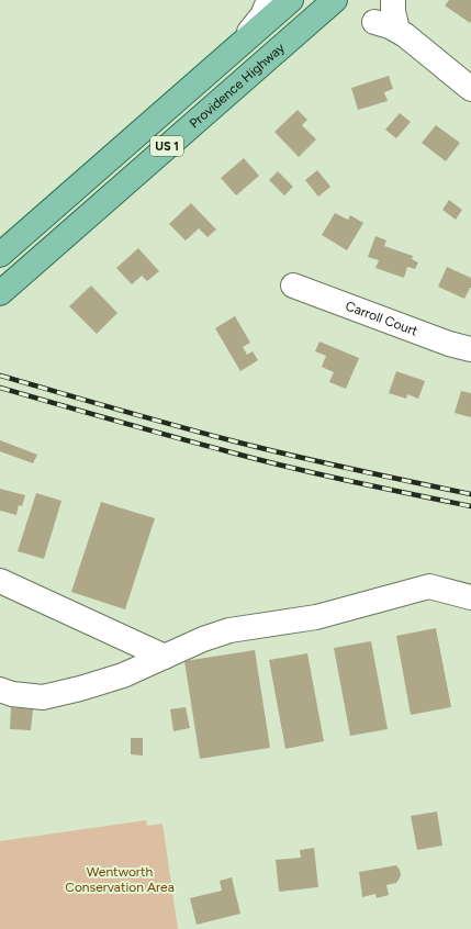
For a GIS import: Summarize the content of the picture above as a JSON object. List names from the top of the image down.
{
  "streets": {
    "main road": ["Providence Highway", "US 1"],
    "street": ["Carroll Court"]
  },
  "parks": ["Wentworth Conservation Area"]
}
